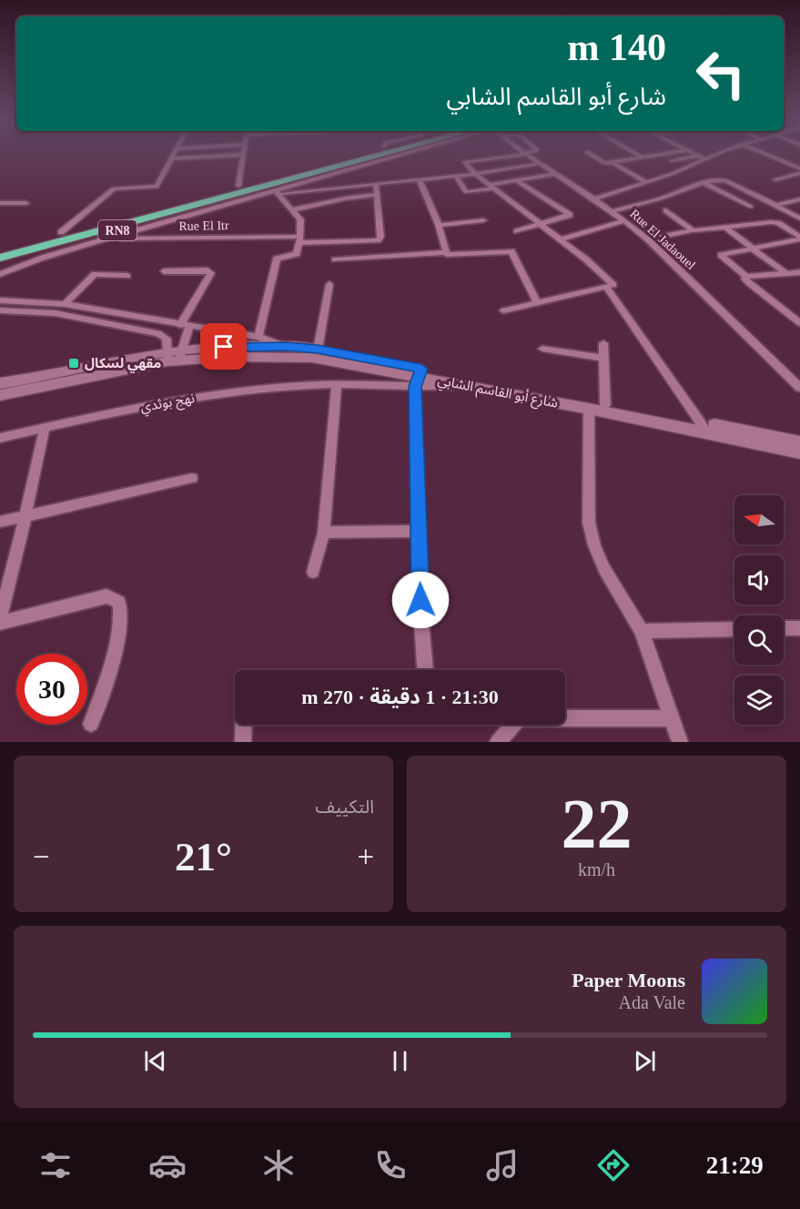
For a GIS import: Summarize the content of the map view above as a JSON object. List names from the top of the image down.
{
  "streets": {
    "highway": ["RN8"],
    "street": [
      "Rue El Itr",
      "Rue El Jadaouel",
      "شارع أبو القاسم الشابي",
      "نهج بوثدي"
    ]
  },
  "crossings": [
    ["شارع أبو القاسم الشابي", "نهج بوثدي"]
  ],
  "places": {
    "transit": ["مقهي لسكال"]
  },
  "north": "left",
  "page": {
    "turn": ["140 m", "شارع أبو القاسم الشابي"],
    "limit": "30",
    "trip": "21:30 · 1 دقيقة · 270 m",
    "tile": [
      ["22", "km/h"],
      "التكييف"
    ],
    "heat": ["−", "21°", "+"],
    "song": ["Paper Moons", "Ada Vale"],
    "tabs": "21:29"
  }
}
